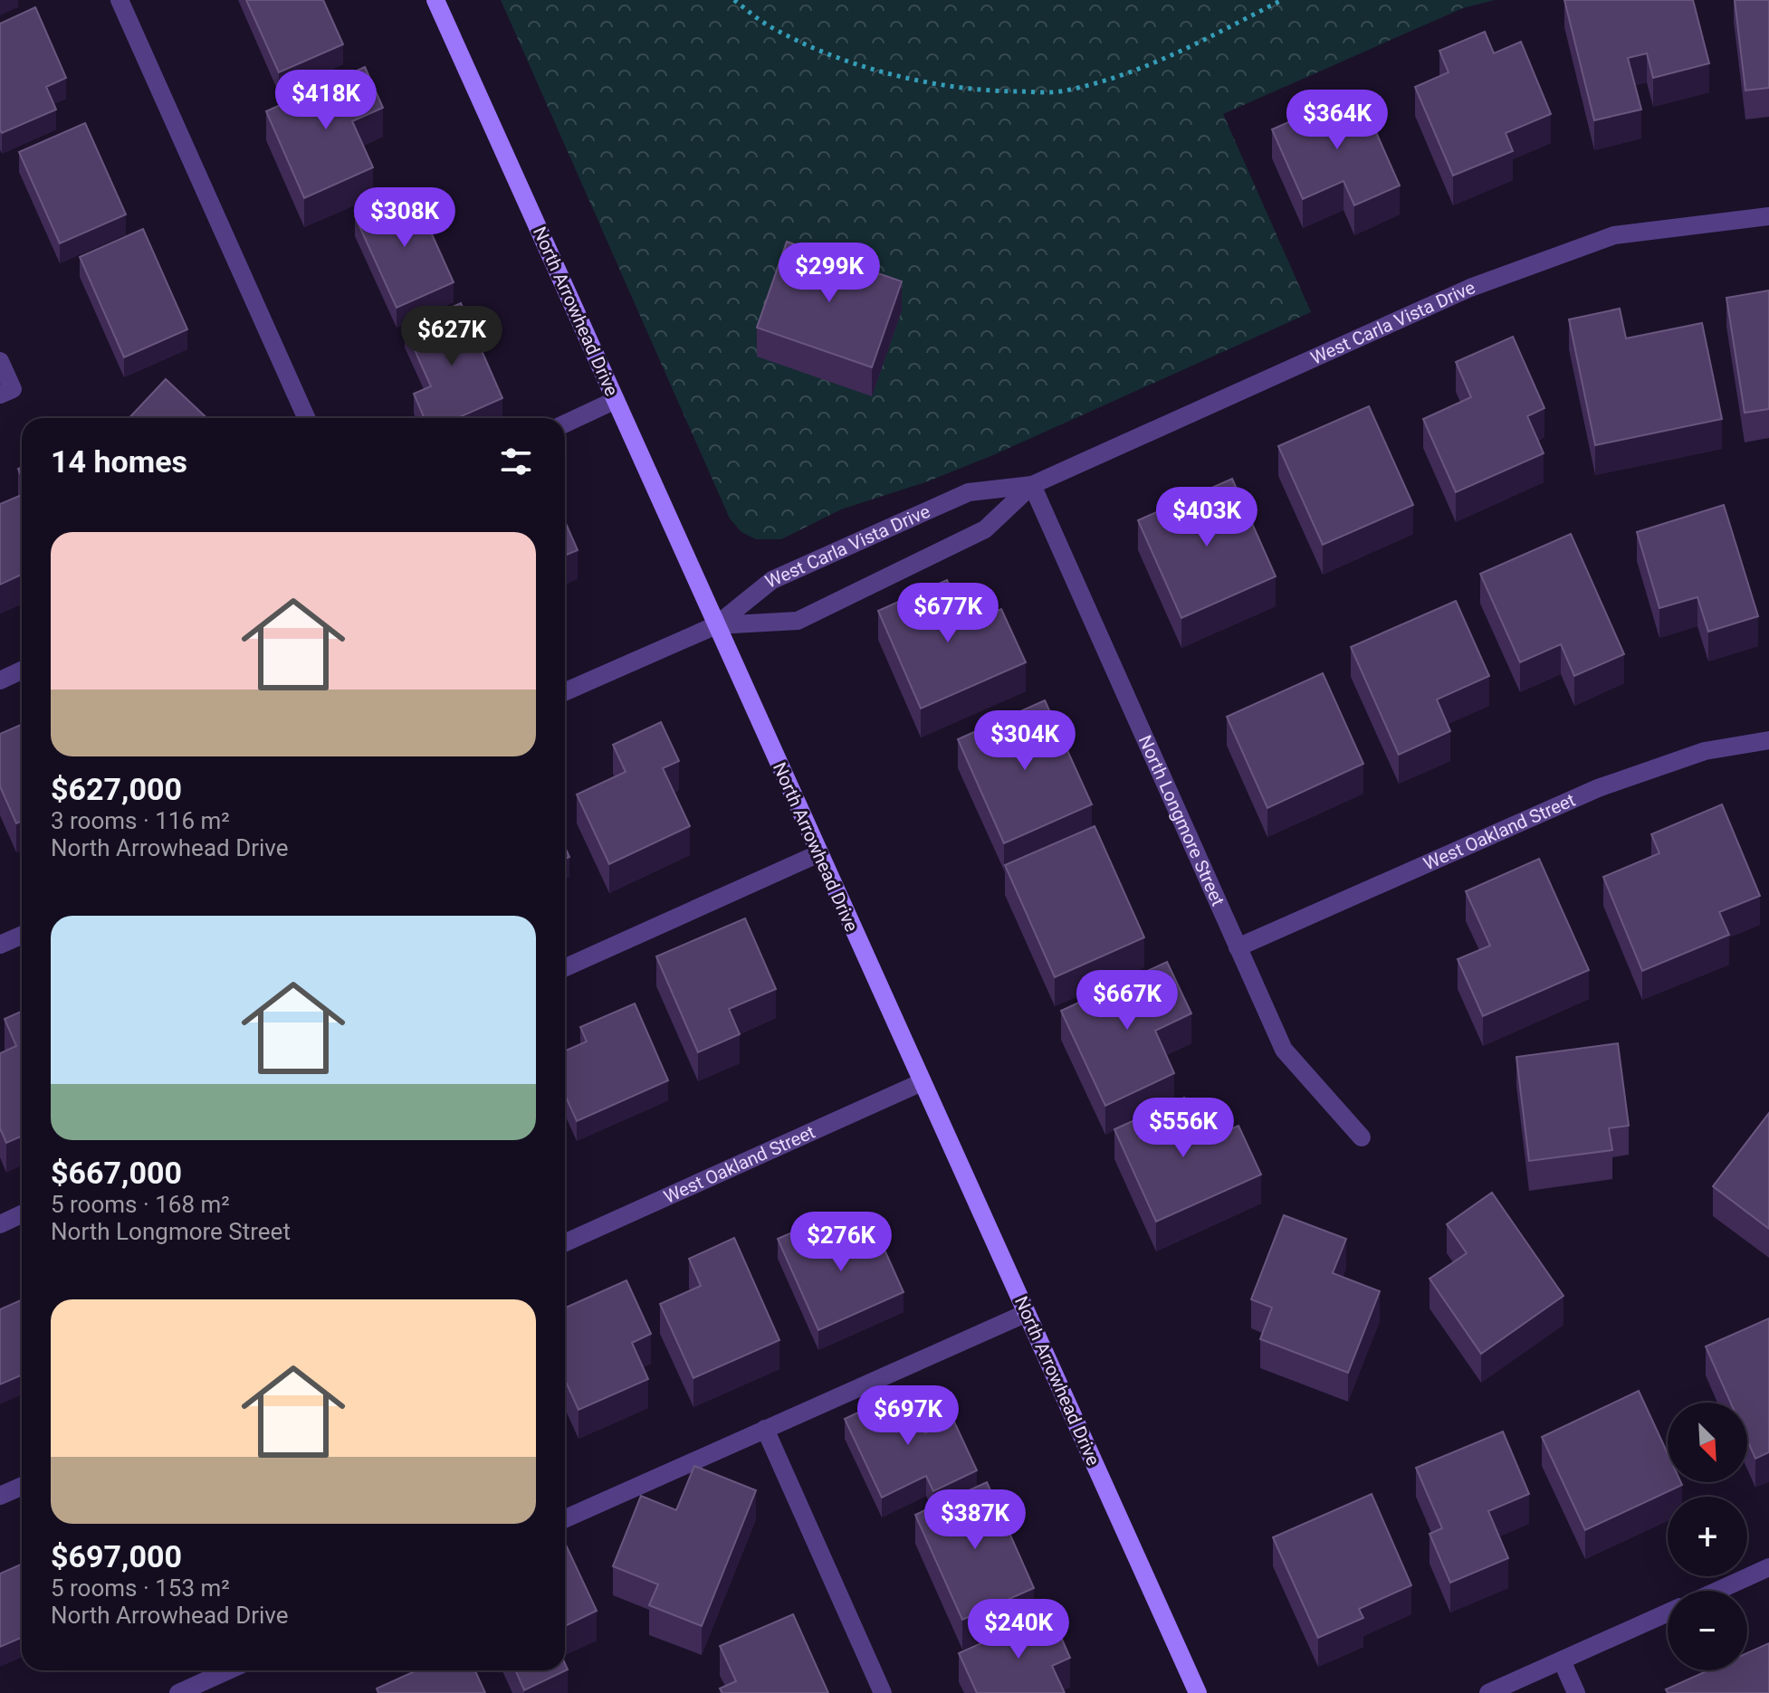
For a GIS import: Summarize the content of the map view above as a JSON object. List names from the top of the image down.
{
  "streets": {
    "street": [
      "North Arrowhead Drive",
      "West Carla Vista Drive",
      "North Longmore Street",
      "West Oakland Street"
    ]
  },
  "crossings": [
    ["North Arrowhead Drive", "West Carla Vista Drive"],
    ["North Arrowhead Drive", "West Oakland Street"],
    ["West Carla Vista Drive", "North Longmore Street"],
    ["North Longmore Street", "West Oakland Street"]
  ],
  "north": "bottom right",
  "page": {
    "price": [
      "$418K",
      "$364K",
      "$308K",
      "$299K",
      "$627K",
      "$403K",
      "$677K",
      "$304K",
      "$667K",
      "$556K",
      "$276K",
      "$697K",
      "$387K",
      "$240K"
    ],
    "heading": "14 homes",
    "list": [
      {
        "name": "$627,000",
        "note": "3 rooms · 116 m² · North Arrowhead Drive"
      },
      {
        "name": "$667,000",
        "note": "5 rooms · 168 m² · North Longmore Street"
      },
      {
        "name": "$697,000",
        "note": "5 rooms · 153 m² · North Arrowhead Drive"
      }
    ],
    "map_buttons": ["+", "−"]
  }
}
